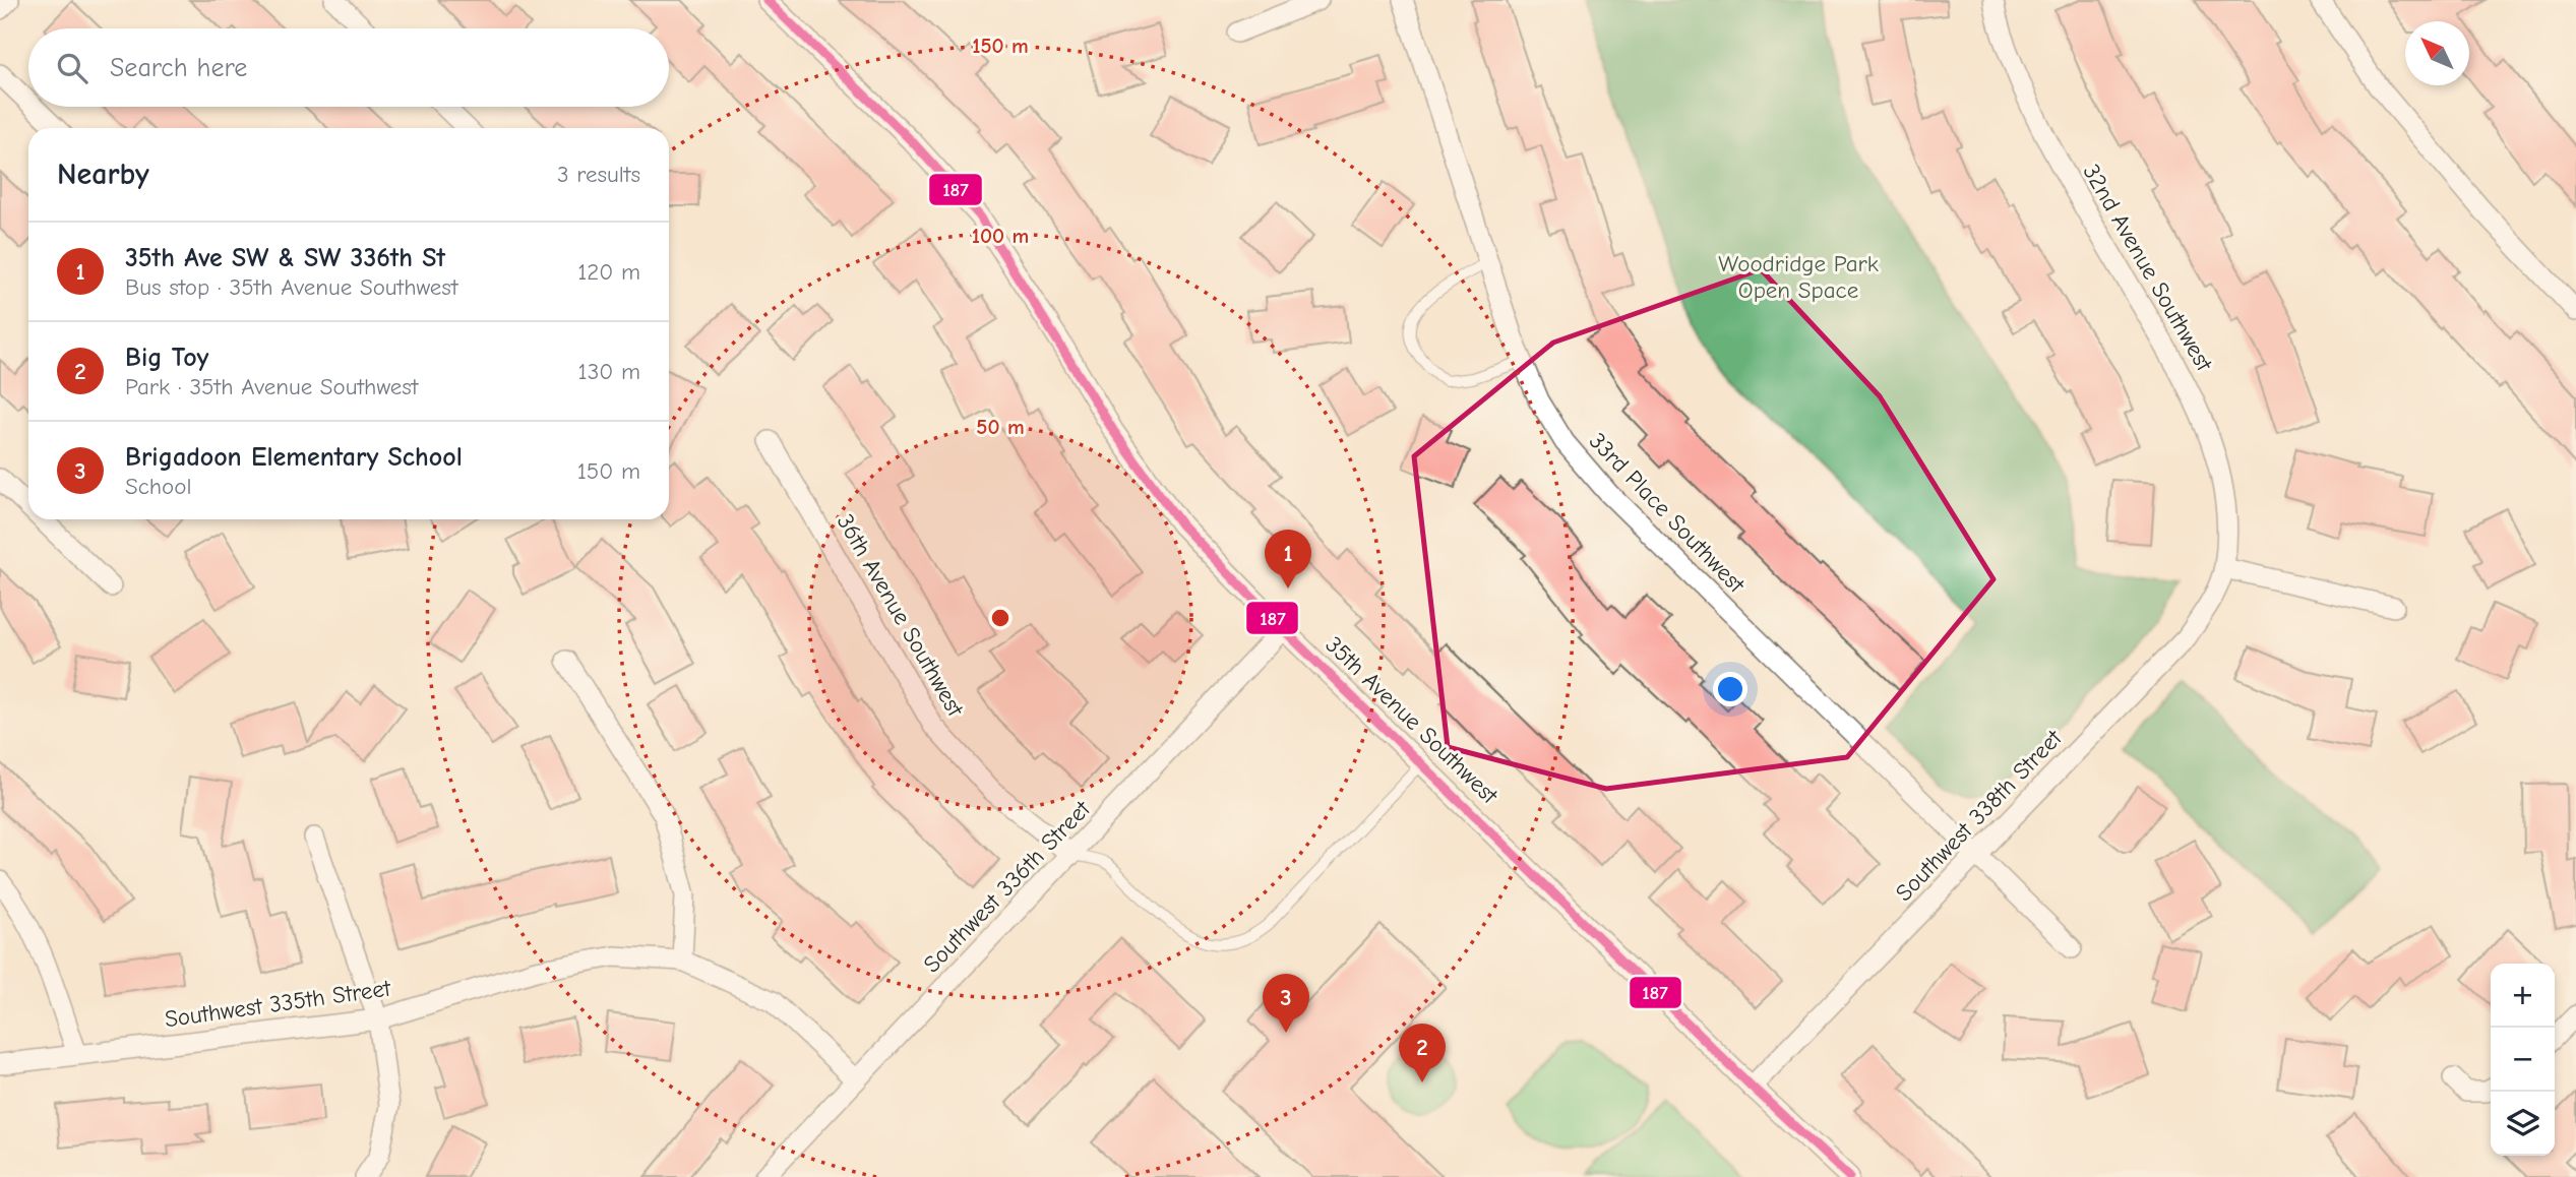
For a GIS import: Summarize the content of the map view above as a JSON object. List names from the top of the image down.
{
  "streets": {
    "street": [
      "32nd Avenue Southwest",
      "33rd Place Southwest",
      "36th Avenue Southwest",
      "35th Avenue Southwest",
      "Southwest 338th Street",
      "Southwest 336th Street",
      "Southwest 335th Street"
    ]
  },
  "crossings": [
    ["32nd Avenue Southwest", "Southwest 338th Street"],
    ["33rd Place Southwest", "Southwest 338th Street"],
    ["36th Avenue Southwest", "Southwest 336th Street"],
    ["35th Avenue Southwest", "Southwest 338th Street"],
    ["35th Avenue Southwest", "Southwest 336th Street"]
  ],
  "parks": ["Woodridge Park Open Space"],
  "lines": ["transit line 187"],
  "north": "top left",
  "page": {
    "search": "Search here",
    "heading": ["Nearby", "3 results"],
    "list": [
      {
        "mark": "1",
        "name": "35th Ave SW & SW 336th St",
        "note": "Bus stop · 35th Avenue Southwest",
        "value": "120 m"
      },
      {
        "mark": "2",
        "name": "Big Toy",
        "note": "Park · 35th Avenue Southwest",
        "value": "130 m"
      },
      {
        "mark": "3",
        "name": "Brigadoon Elementary School",
        "note": "School",
        "value": "150 m"
      }
    ],
    "pins": ["1", "3", "2"],
    "map_buttons": ["+", "−"]
  },
  "rings": ["150 m", "100 m", "50 m"]
}
